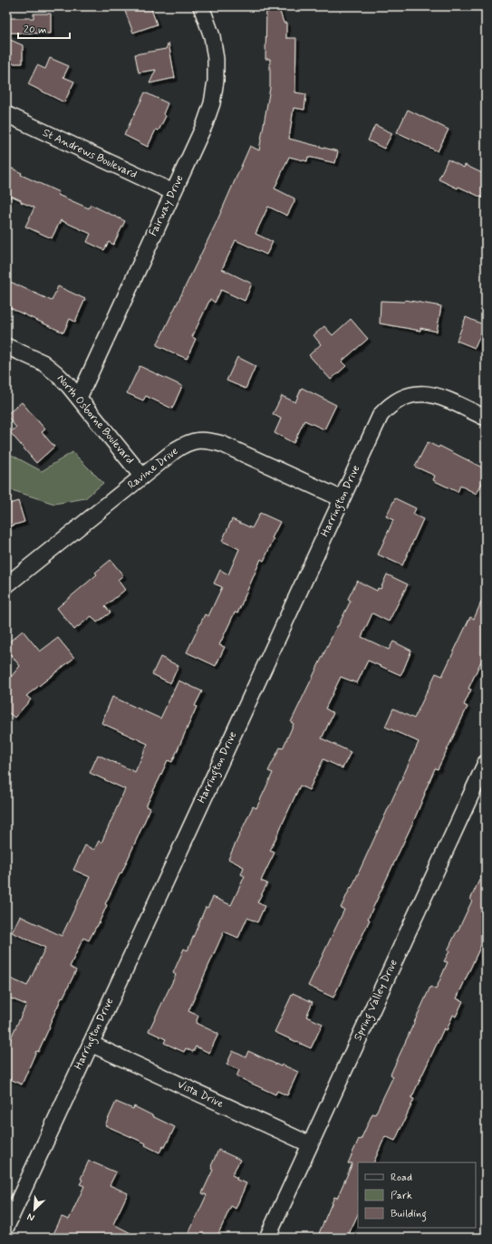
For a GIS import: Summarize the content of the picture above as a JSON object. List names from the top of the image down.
{
  "streets": {
    "street": [
      "St Andrews Boulevard",
      "Fairway Drive",
      "North Osborne Boulevard",
      "Ravine Drive",
      "Harrington Drive",
      "Spring Valley Drive",
      "Vista Drive"
    ]
  },
  "crossings": [
    ["St Andrews Boulevard", "Fairway Drive"],
    ["Fairway Drive", "North Osborne Boulevard"],
    ["North Osborne Boulevard", "Ravine Drive"],
    ["Ravine Drive", "Harrington Drive"],
    ["Harrington Drive", "Vista Drive"],
    ["Spring Valley Drive", "Vista Drive"]
  ],
  "legend": ["Road", "Park", "Building"],
  "scale_bar": "20 m",
  "north": "bottom left"
}
